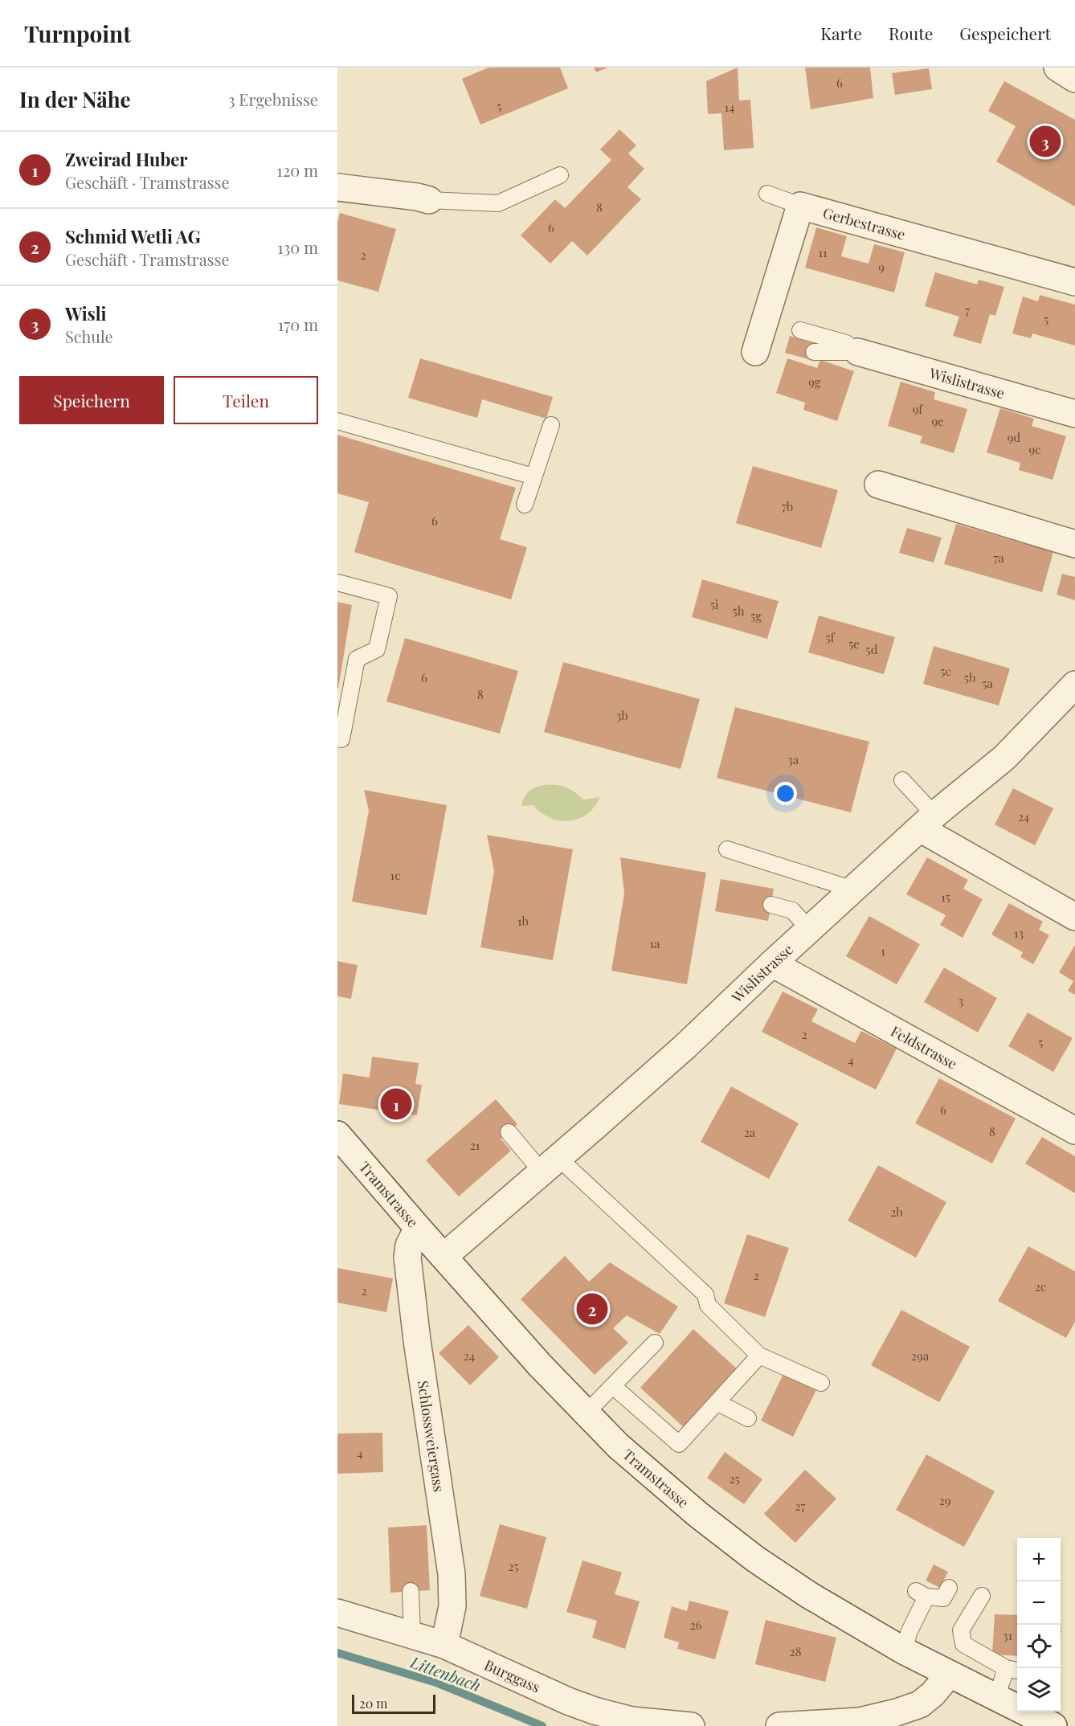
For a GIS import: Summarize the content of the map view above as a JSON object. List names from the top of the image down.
{
  "streets": {
    "street": [
      "Gerbestrasse",
      "Wislistrasse",
      "Feldstrasse",
      "Tramstrasse",
      "Schlossweiergass",
      "Burggass"
    ]
  },
  "crossings": [
    ["Wislistrasse", "Feldstrasse"],
    ["Wislistrasse", "Tramstrasse"],
    ["Tramstrasse", "Schlossweiergass"],
    ["Schlossweiergass", "Burggass"]
  ],
  "water": ["Littenbach"],
  "house_numbers": [
    "6",
    "5",
    "14",
    "8",
    "6",
    "11",
    "2",
    "9",
    "7",
    "5",
    "9g",
    "9f",
    "9e",
    "9d",
    "9c",
    "7b",
    "6",
    "7a",
    "5i",
    "5h",
    "5g",
    "5f",
    "5e",
    "5d",
    "5c",
    "6",
    "5b",
    "5a",
    "8",
    "3b",
    "3a",
    "24",
    "1c",
    "15",
    "1b",
    "13",
    "1a",
    "1",
    "3",
    "2",
    "5",
    "4",
    "6",
    "8",
    "2a",
    "21",
    "2b",
    "2",
    "2c",
    "2",
    "24",
    "29a",
    "4",
    "25",
    "29",
    "27",
    "25",
    "26",
    "31",
    "28"
  ],
  "scale_bar": "20 m",
  "page": {
    "header": "Turnpoint",
    "nav": ["Karte", "Route", "Gespeichert"],
    "heading": ["In der Nähe", "3 Ergebnisse"],
    "pins": ["3", "1", "2"],
    "list": [
      {
        "mark": "1",
        "name": "Zweirad Huber",
        "note": "Geschäft · Tramstrasse",
        "value": "120 m"
      },
      {
        "mark": "2",
        "name": "Schmid Wetli AG",
        "note": "Geschäft · Tramstrasse",
        "value": "130 m"
      },
      {
        "mark": "3",
        "name": "Wisli",
        "note": "Schule",
        "value": "170 m"
      }
    ],
    "buttons": ["Speichern", "Teilen"],
    "map_buttons": ["+", "−"],
    "scale": "20 m"
  }
}
